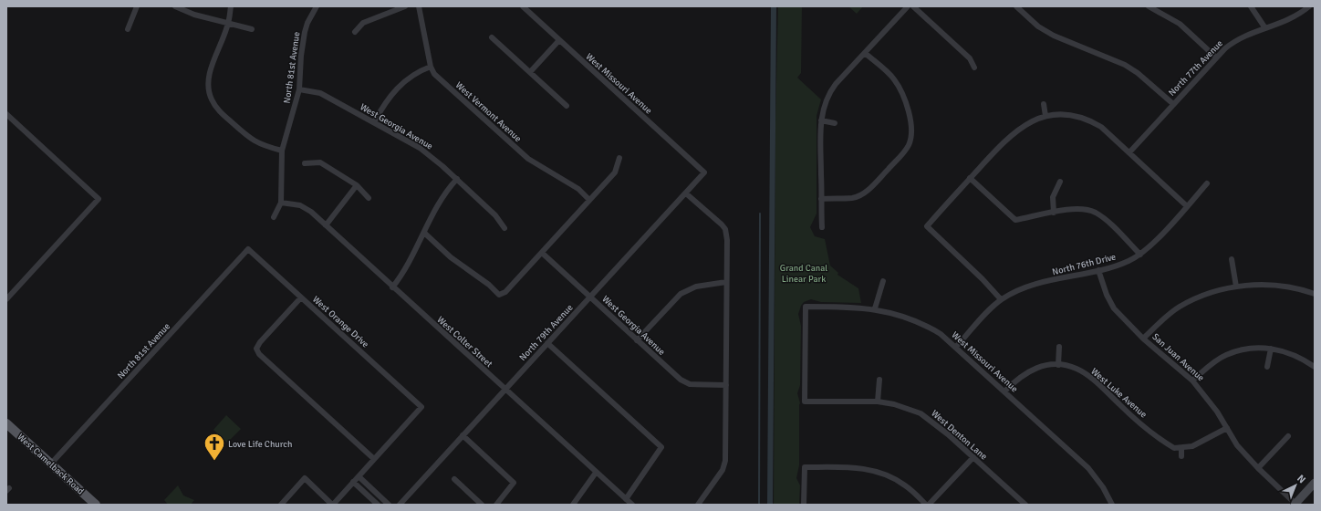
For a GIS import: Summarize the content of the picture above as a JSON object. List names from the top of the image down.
{
  "streets": {
    "main road": ["West Camelback Road"],
    "street": [
      "North 81st Avenue",
      "North 77th Avenue",
      "West Missouri Avenue",
      "West Vermont Avenue",
      "West Georgia Avenue",
      "North 76th Drive",
      "West Orange Drive",
      "North 79th Avenue",
      "West Colter Street",
      "San Juan Avenue",
      "West Luke Avenue",
      "West Denton Lane"
    ]
  },
  "crossings": [
    ["North 81st Avenue", "West Georgia Avenue"],
    ["North 81st Avenue", "West Orange Drive"],
    ["North 81st Avenue", "West Colter Street"],
    ["North 81st Avenue", "West Camelback Road"],
    ["West Missouri Avenue", "North 76th Drive"],
    ["West Missouri Avenue", "North 79th Avenue"],
    ["West Missouri Avenue", "West Luke Avenue"],
    ["West Missouri Avenue", "West Denton Lane"],
    ["West Georgia Avenue", "North 79th Avenue"],
    ["North 76th Drive", "San Juan Avenue"],
    ["North 79th Avenue", "West Colter Street"]
  ],
  "parks": ["Grand Canal Linear Park"],
  "places": {
    "church": ["Love Life Church"]
  },
  "north": "top right"
}
